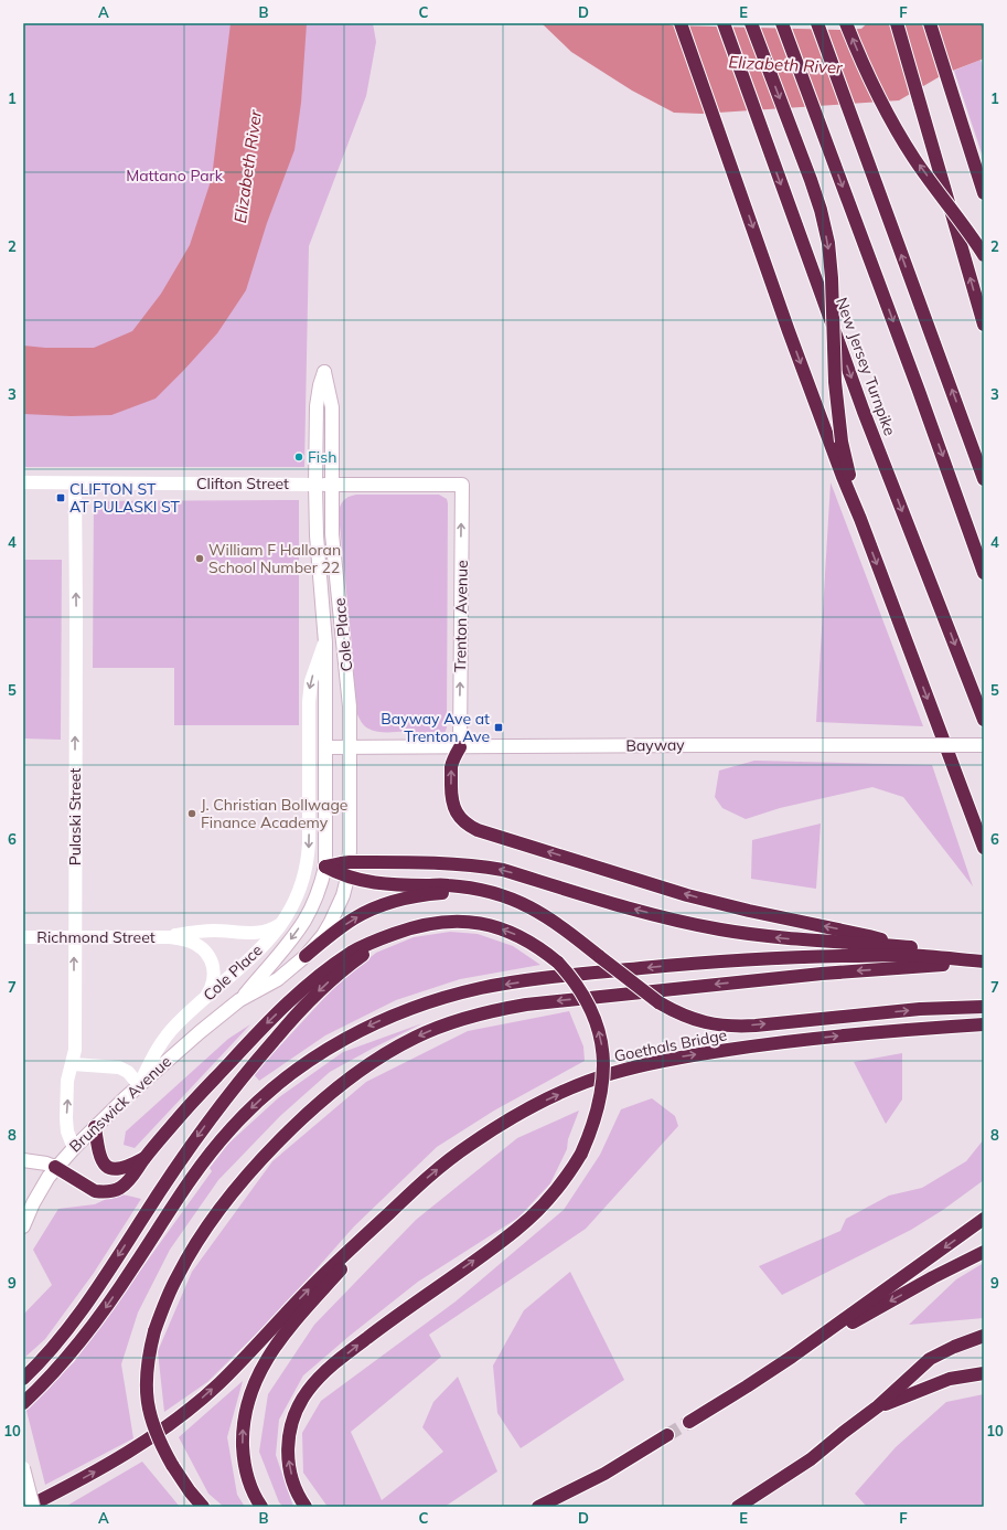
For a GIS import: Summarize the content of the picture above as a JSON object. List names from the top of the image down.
{
  "streets": {
    "highway": ["New Jersey Turnpike", "Goethals Bridge"],
    "street": [
      "Clifton Street",
      "Trenton Avenue",
      "Cole Place",
      "Bayway",
      "Pulaski Street",
      "Richmond Street",
      "Brunswick Avenue"
    ]
  },
  "crossings": [
    ["Clifton Street", "Trenton Avenue"],
    ["Clifton Street", "Cole Place"],
    ["Clifton Street", "Pulaski Street"],
    ["Trenton Avenue", "Bayway"],
    ["Cole Place", "Bayway"],
    ["Cole Place", "Richmond Street"],
    ["Cole Place", "Brunswick Avenue"],
    ["Bayway", "Brunswick Avenue"],
    ["Pulaski Street", "Richmond Street"],
    ["Pulaski Street", "Brunswick Avenue"]
  ],
  "one_way": ["Trenton Avenue", "Pulaski Street"],
  "water": ["Elizabeth River"],
  "parks": ["Mattano Park"],
  "places": {
    "other": ["Fish", "William F Halloran School Number 22", "J. Christian Bollwage Finance Academy"],
    "transit": ["CLIFTON ST AT PULASKI ST", "Bayway Ave at Trenton Ave"]
  },
  "grid": {
    "columns": [
      "A",
      "B",
      "C",
      "D",
      "E",
      "F"
    ],
    "rows": [
      "1",
      "2",
      "3",
      "4",
      "5",
      "6",
      "7",
      "8",
      "9",
      "10"
    ]
  }
}
